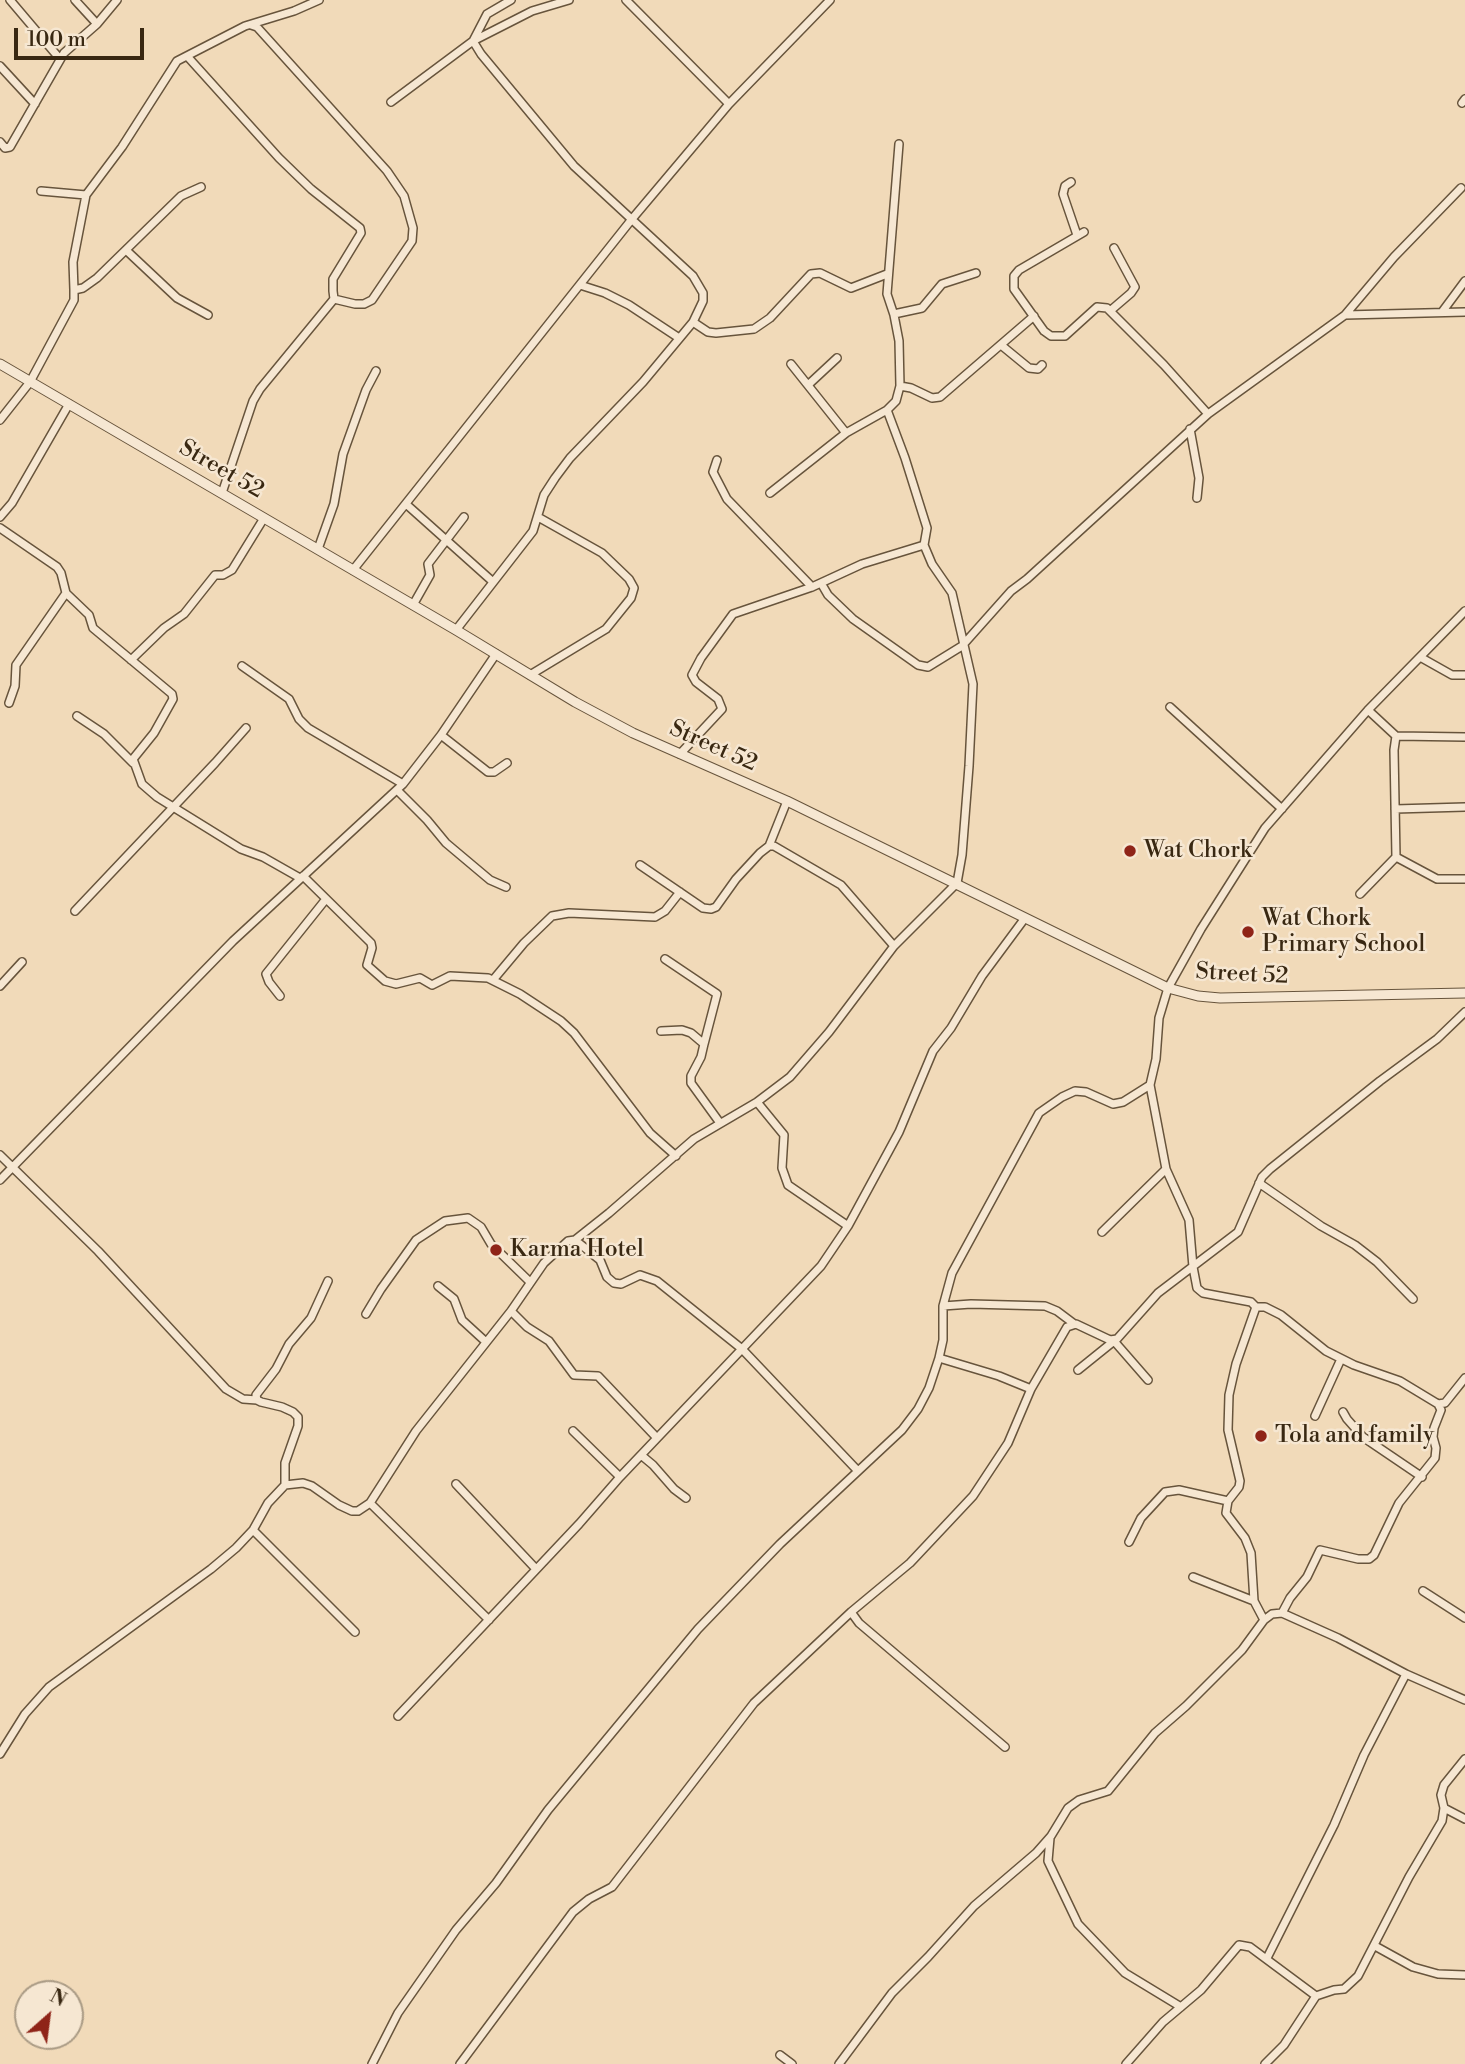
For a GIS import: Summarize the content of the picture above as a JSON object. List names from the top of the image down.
{
  "streets": {
    "street": ["Street 52"]
  },
  "places": [
    "Wat Chork",
    "Wat Chork Primary School",
    "Karma Hotel",
    "Tola and family"
  ],
  "scale_bar": "100 m",
  "north": "top right"
}
